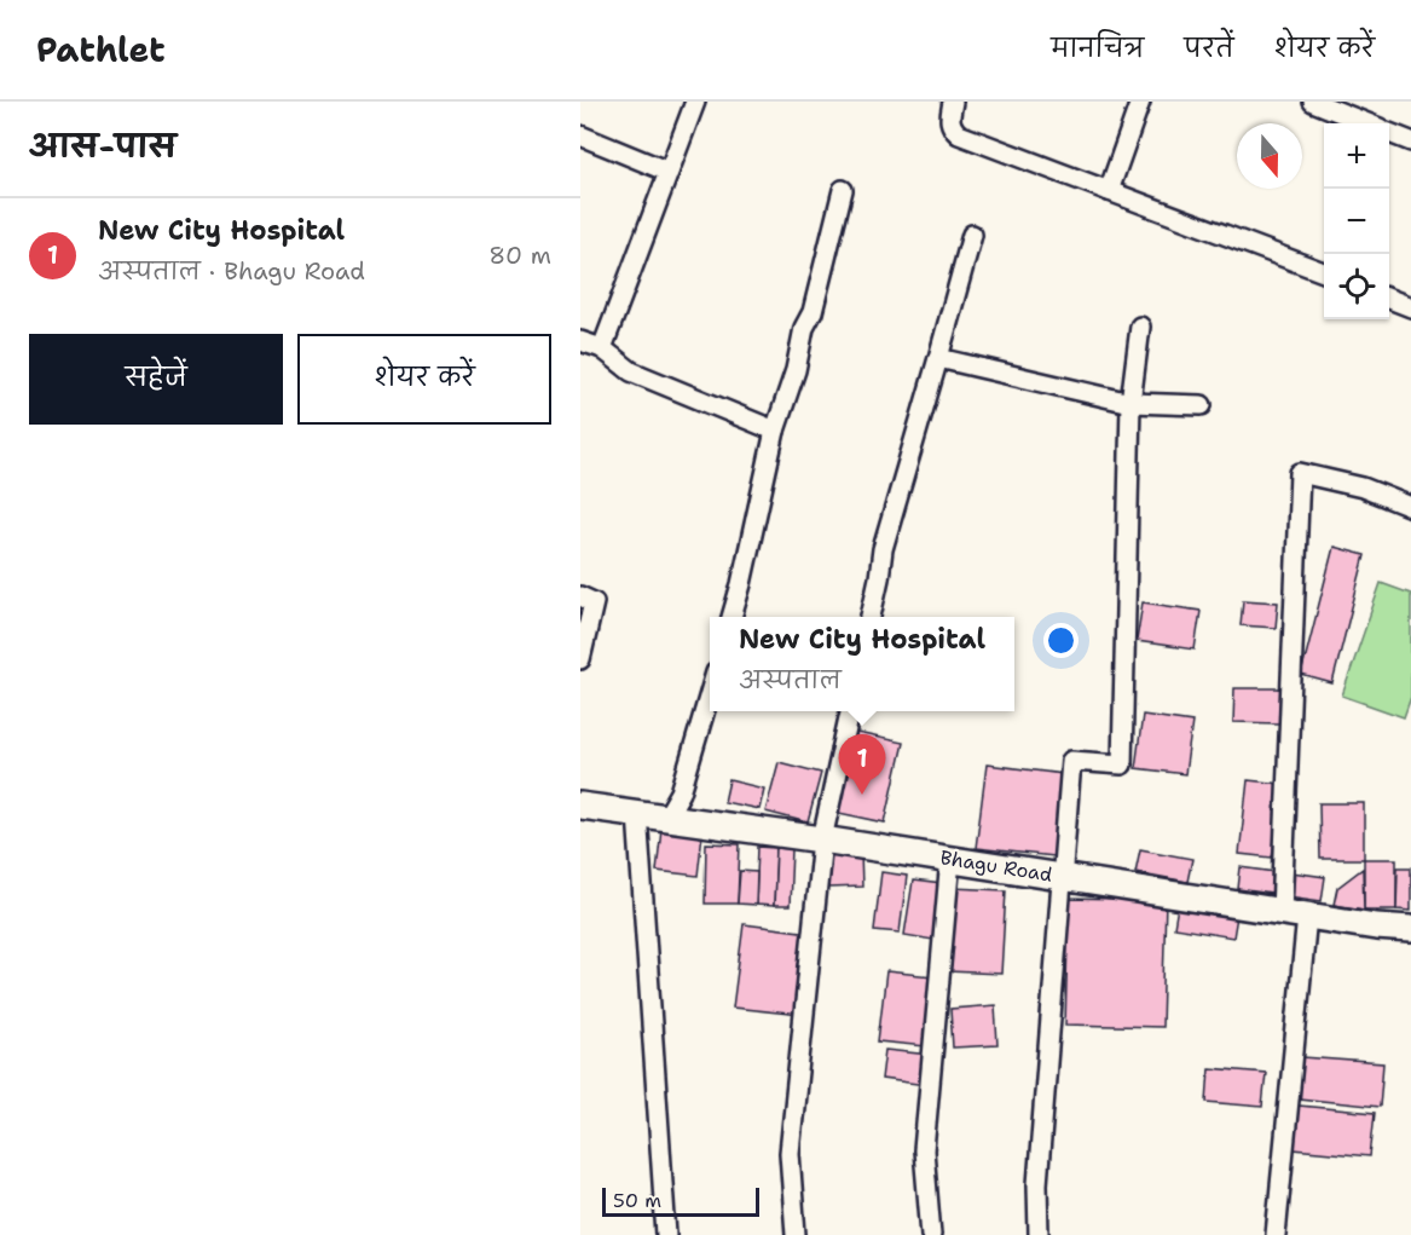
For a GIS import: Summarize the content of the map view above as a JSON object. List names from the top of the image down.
{
  "streets": {
    "street": ["Bhagu Road"]
  },
  "scale_bar": "50 m",
  "north": "bottom",
  "page": {
    "header": "Pathlet",
    "nav": ["मानचित्र", "परतें", "शेयर करें"],
    "heading": "आस-पास",
    "map_buttons": ["+", "−"],
    "list": [
      {
        "mark": "1",
        "name": "New City Hospital",
        "note": "अस्पताल · Bhagu Road",
        "value": "80 m"
      }
    ],
    "buttons": ["सहेजें", "शेयर करें"],
    "popup": ["New City Hospital", "अस्पताल"],
    "pins": "1",
    "scale": "50 m"
  }
}
